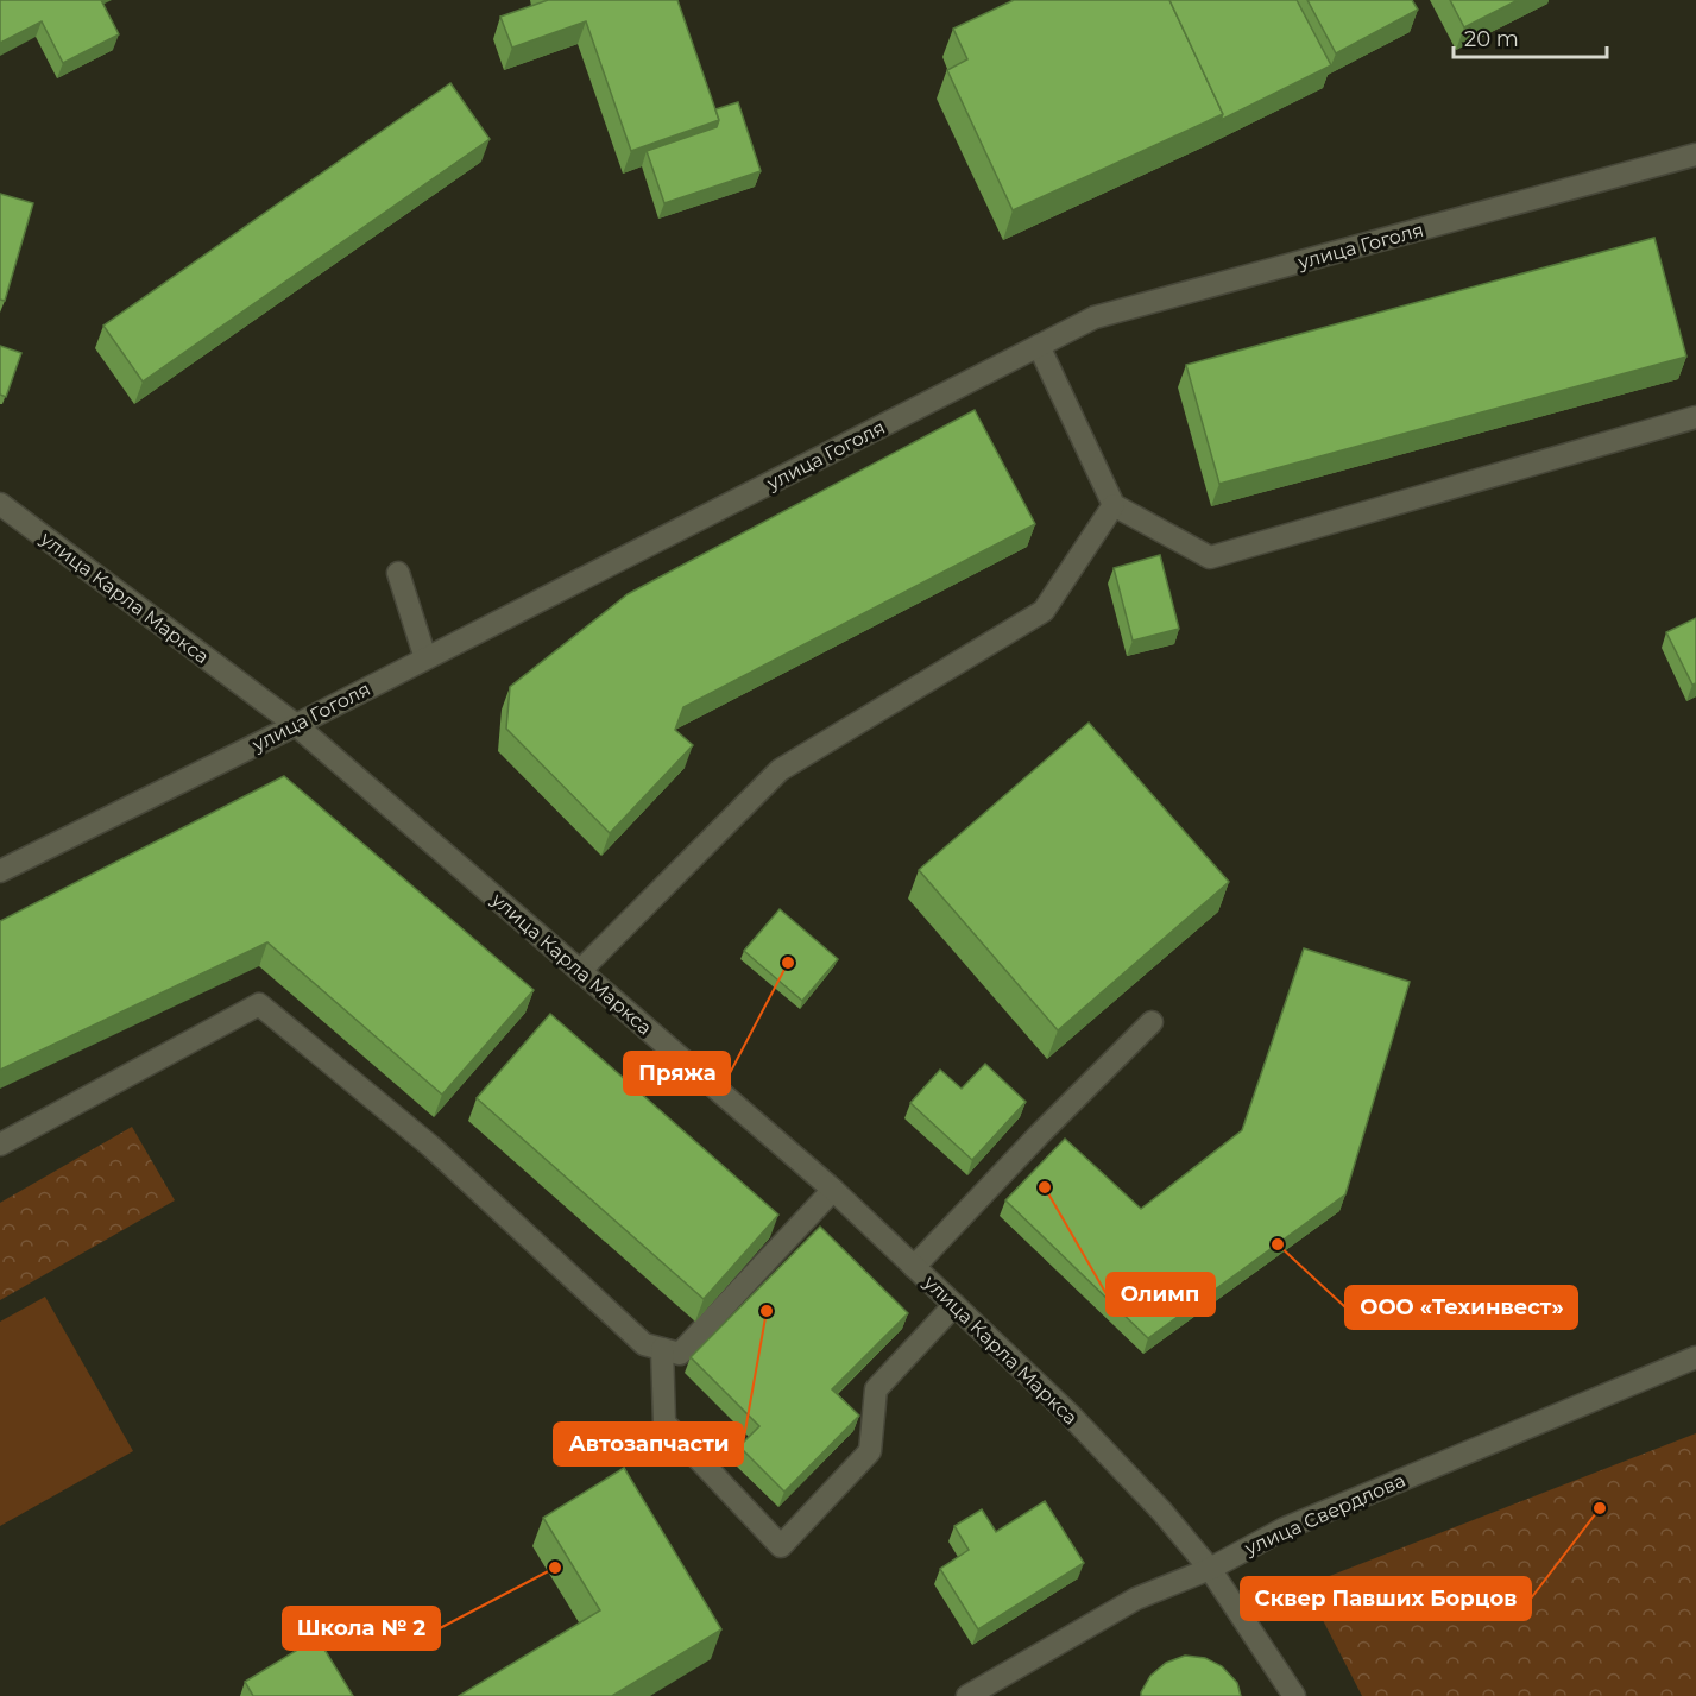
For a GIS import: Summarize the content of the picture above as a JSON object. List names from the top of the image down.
{
  "streets": {
    "street": ["улица Гоголя", "улица Карла Маркса", "улица Свердлова"]
  },
  "crossings": [
    ["улица Гоголя", "улица Карла Маркса"],
    ["улица Карла Маркса", "улица Свердлова"]
  ],
  "places": [
    "Пряжа",
    "Олимп",
    "ООО «Техинвест»",
    "Автозапчасти",
    "Сквер Павших Борцов",
    "Школа № 2"
  ],
  "scale_bar": "20 m"
}
